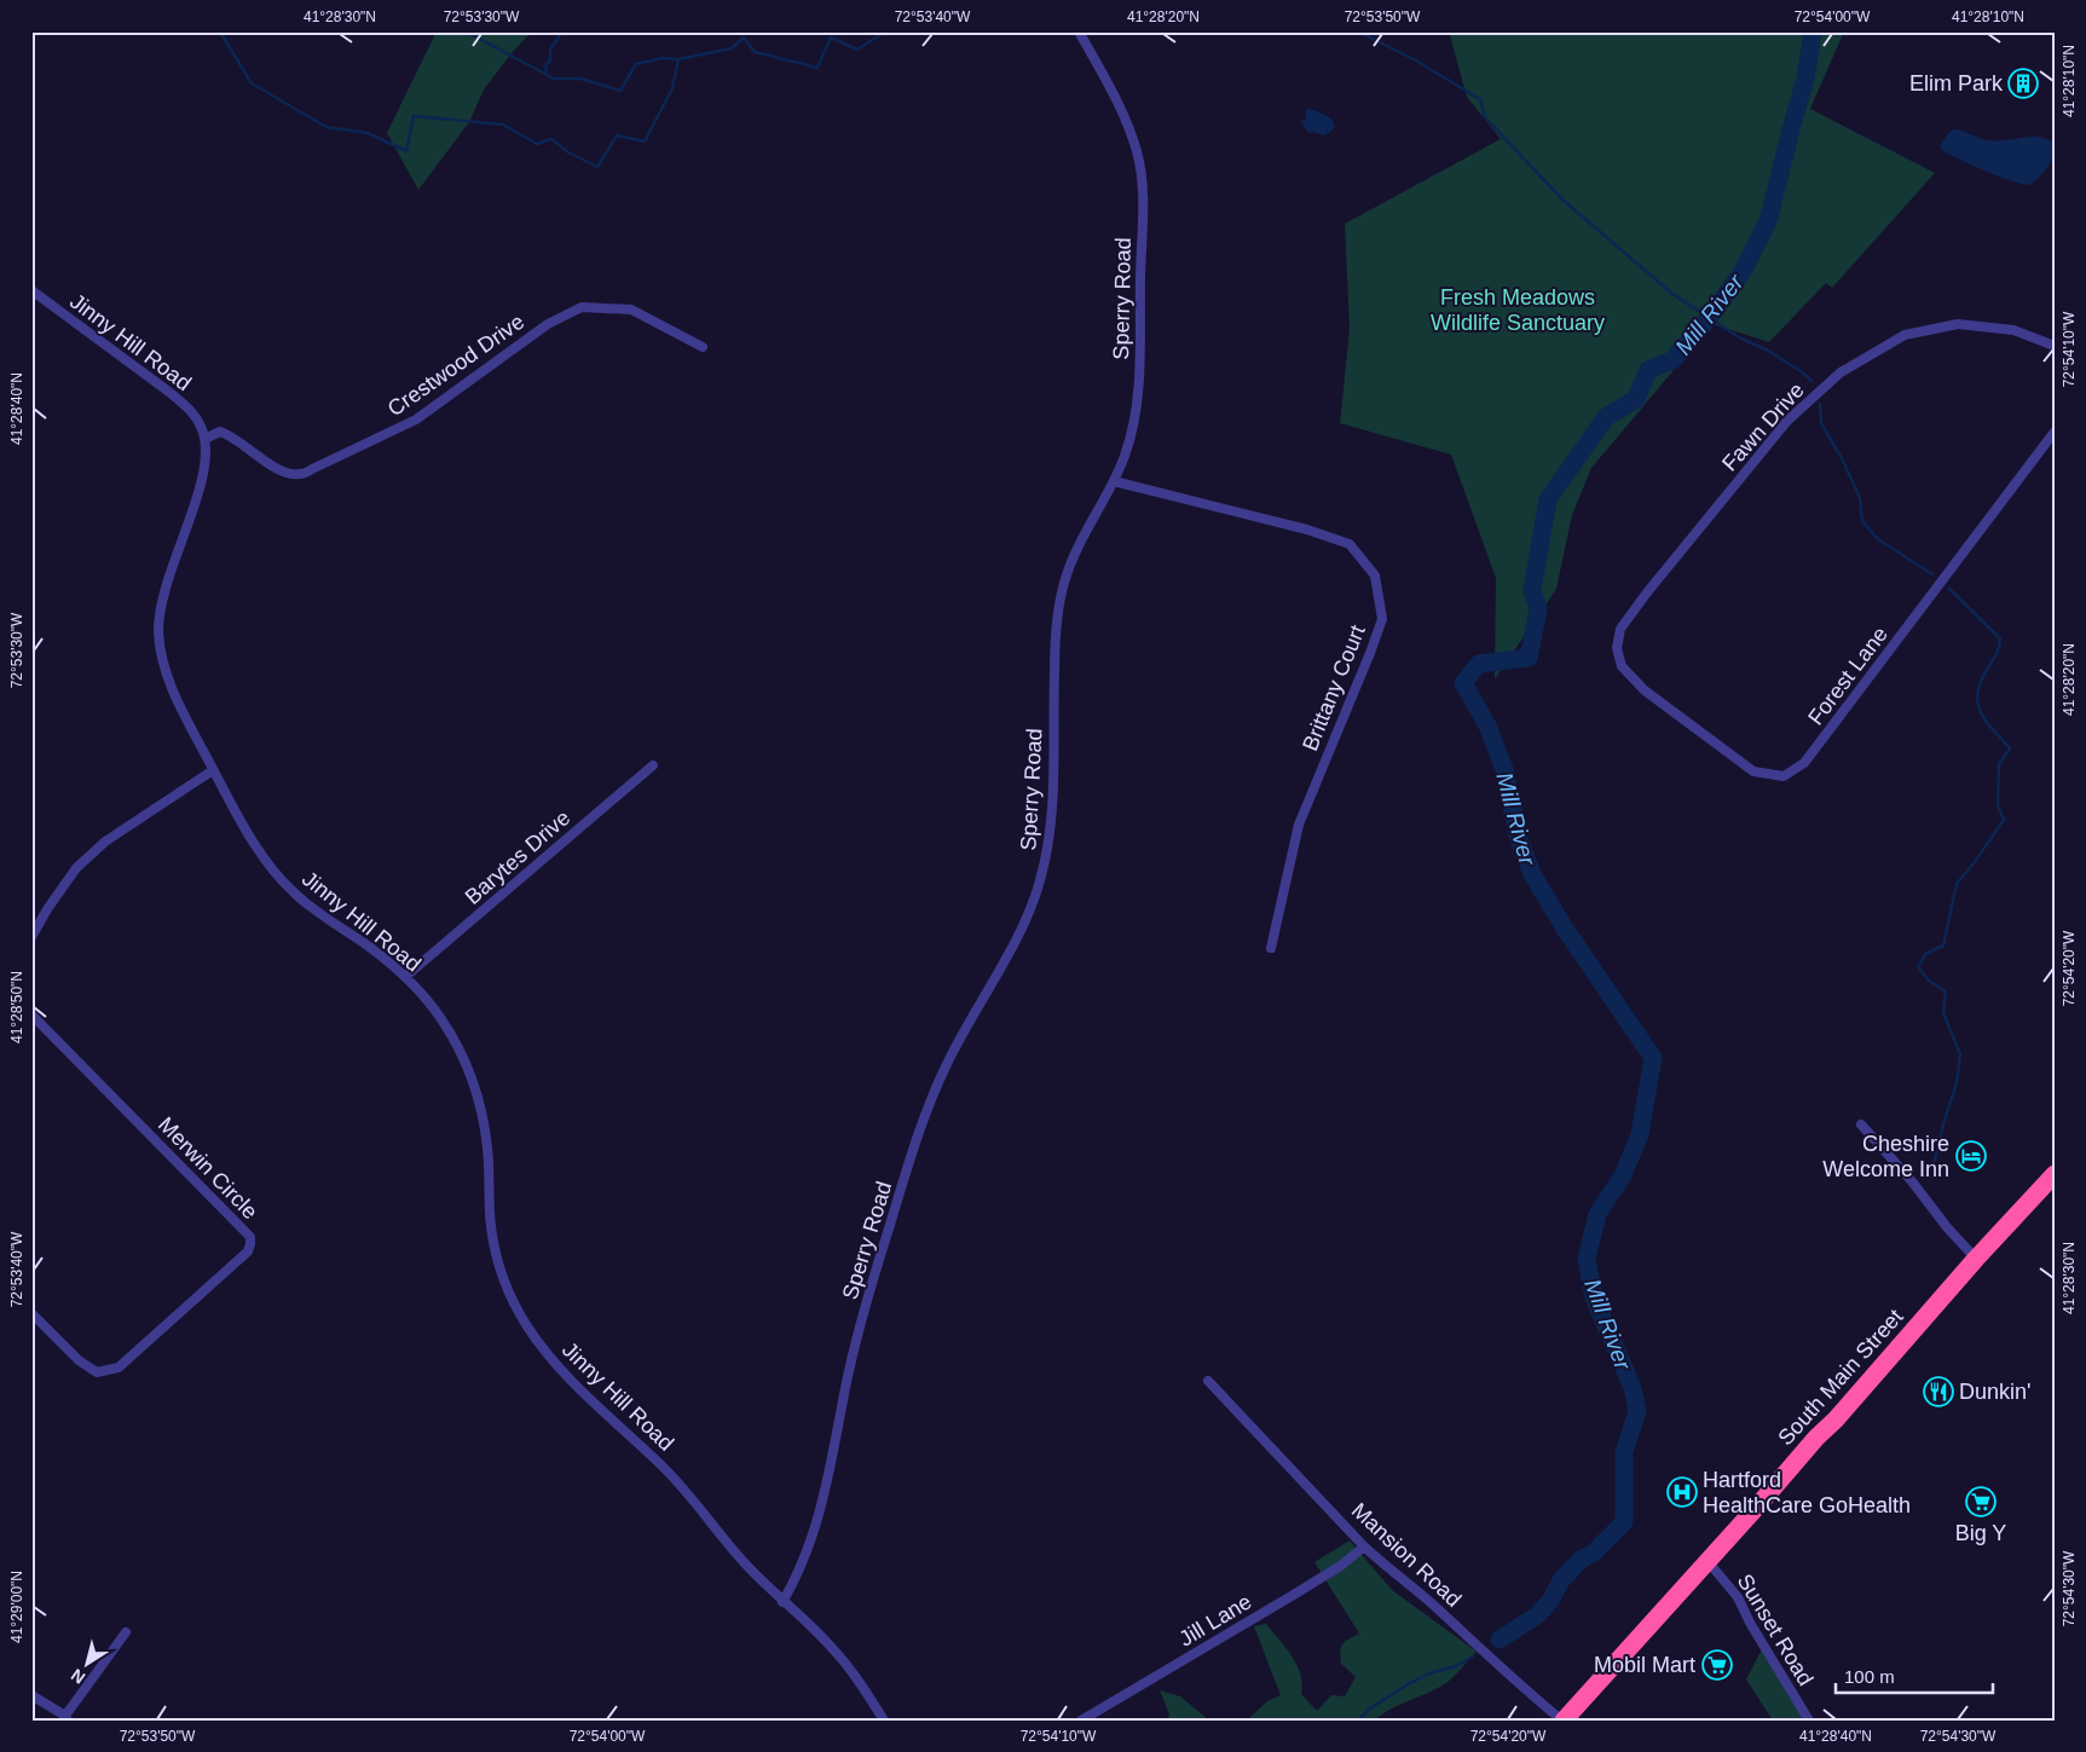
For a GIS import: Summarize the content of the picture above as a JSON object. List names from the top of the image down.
{
  "streets": {
    "highway": ["South Main Street"],
    "street": [
      "Sperry Road",
      "Jinny Hill Road",
      "Crestwood Drive",
      "Fawn Drive",
      "Forest Lane",
      "Brittany Court",
      "Barytes Drive",
      "Merwin Circle",
      "Mansion Road",
      "Jill Lane",
      "Sunset Road"
    ]
  },
  "crossings": [
    ["Sperry Road", "Jinny Hill Road"],
    ["Sperry Road", "Brittany Court"],
    ["Jinny Hill Road", "Crestwood Drive"],
    ["Jinny Hill Road", "Barytes Drive"],
    ["Fawn Drive", "Forest Lane"],
    ["South Main Street", "Mansion Road"],
    ["South Main Street", "Sunset Road"],
    ["Mansion Road", "Jill Lane"]
  ],
  "water": ["Mill River"],
  "parks": ["Fresh Meadows Wildlife Sanctuary"],
  "places": {
    "building": ["Elim Park"],
    "hotel": ["Cheshire Welcome Inn"],
    "restaurant": ["Dunkin'"],
    "hospital": ["Hartford HealthCare GoHealth"],
    "supermarket": ["Big Y", "Mobil Mart"]
  },
  "scale_bar": "100 m",
  "north": "bottom left",
  "coordinates": [
    "41°28'30\"N",
    "72°53'30\"W",
    "72°53'40\"W",
    "41°28'20\"N",
    "72°53'50\"W",
    "72°54'00\"W",
    "41°28'10\"N",
    "72°54'10\"W",
    "41°28'40\"N",
    "72°54'20\"W",
    "41°28'50\"N",
    "72°54'30\"W",
    "41°29'00\"N"
  ]
}
